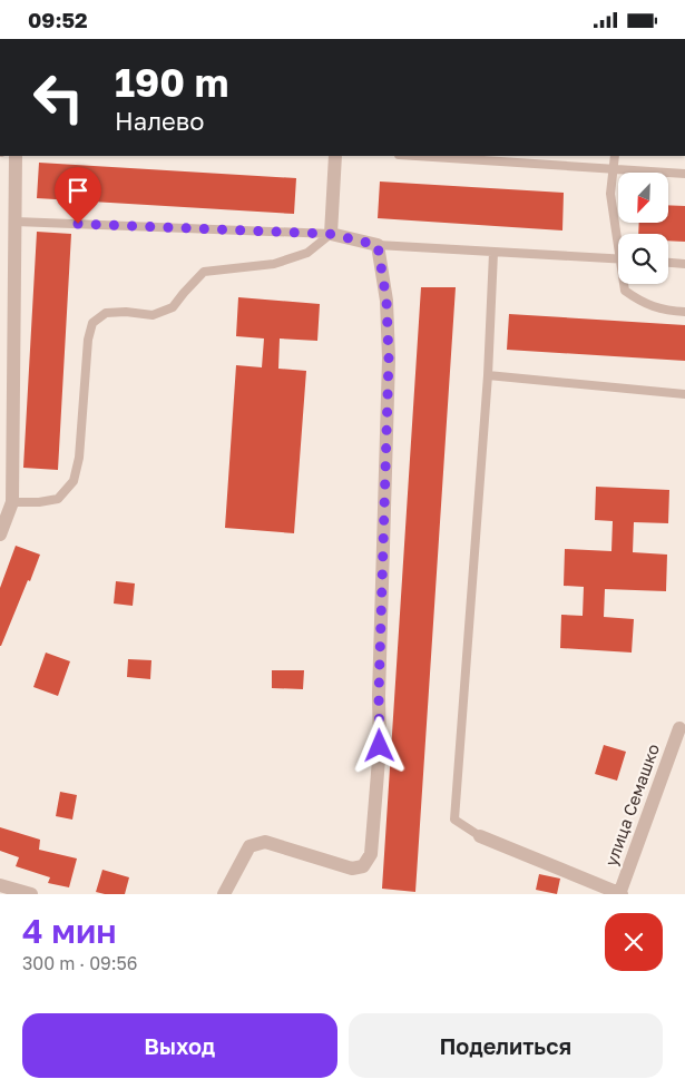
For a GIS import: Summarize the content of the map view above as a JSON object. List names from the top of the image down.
{
  "streets": {
    "street": ["улица Семашко"]
  },
  "north": "bottom left",
  "page": {
    "status": "09:52",
    "turn": ["190 m", "Налево"],
    "heading": ["4 мин", "300 m · 09:56"],
    "buttons": ["Выход", "Поделиться"]
  }
}
